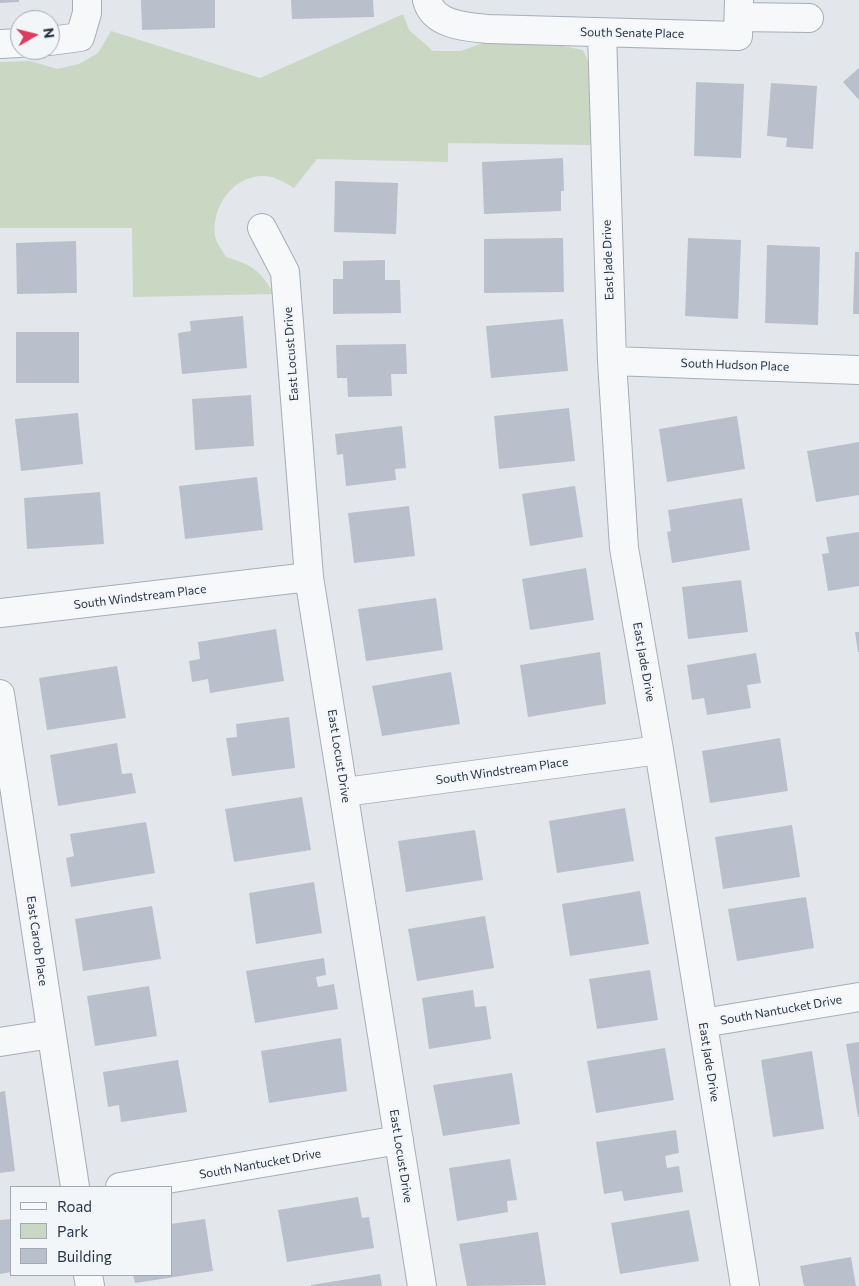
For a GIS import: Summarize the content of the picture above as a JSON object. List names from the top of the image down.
{
  "streets": {
    "street": [
      "South Senate Place",
      "East Jade Drive",
      "East Locust Drive",
      "South Hudson Place",
      "South Windstream Place",
      "East Carob Place",
      "South Nantucket Drive"
    ]
  },
  "crossings": [
    ["South Senate Place", "East Jade Drive"],
    ["East Jade Drive", "South Hudson Place"],
    ["East Jade Drive", "South Windstream Place"],
    ["East Jade Drive", "South Nantucket Drive"],
    ["East Locust Drive", "South Windstream Place"],
    ["East Locust Drive", "South Nantucket Drive"]
  ],
  "legend": ["Road", "Park", "Building"],
  "north": "right"
}
